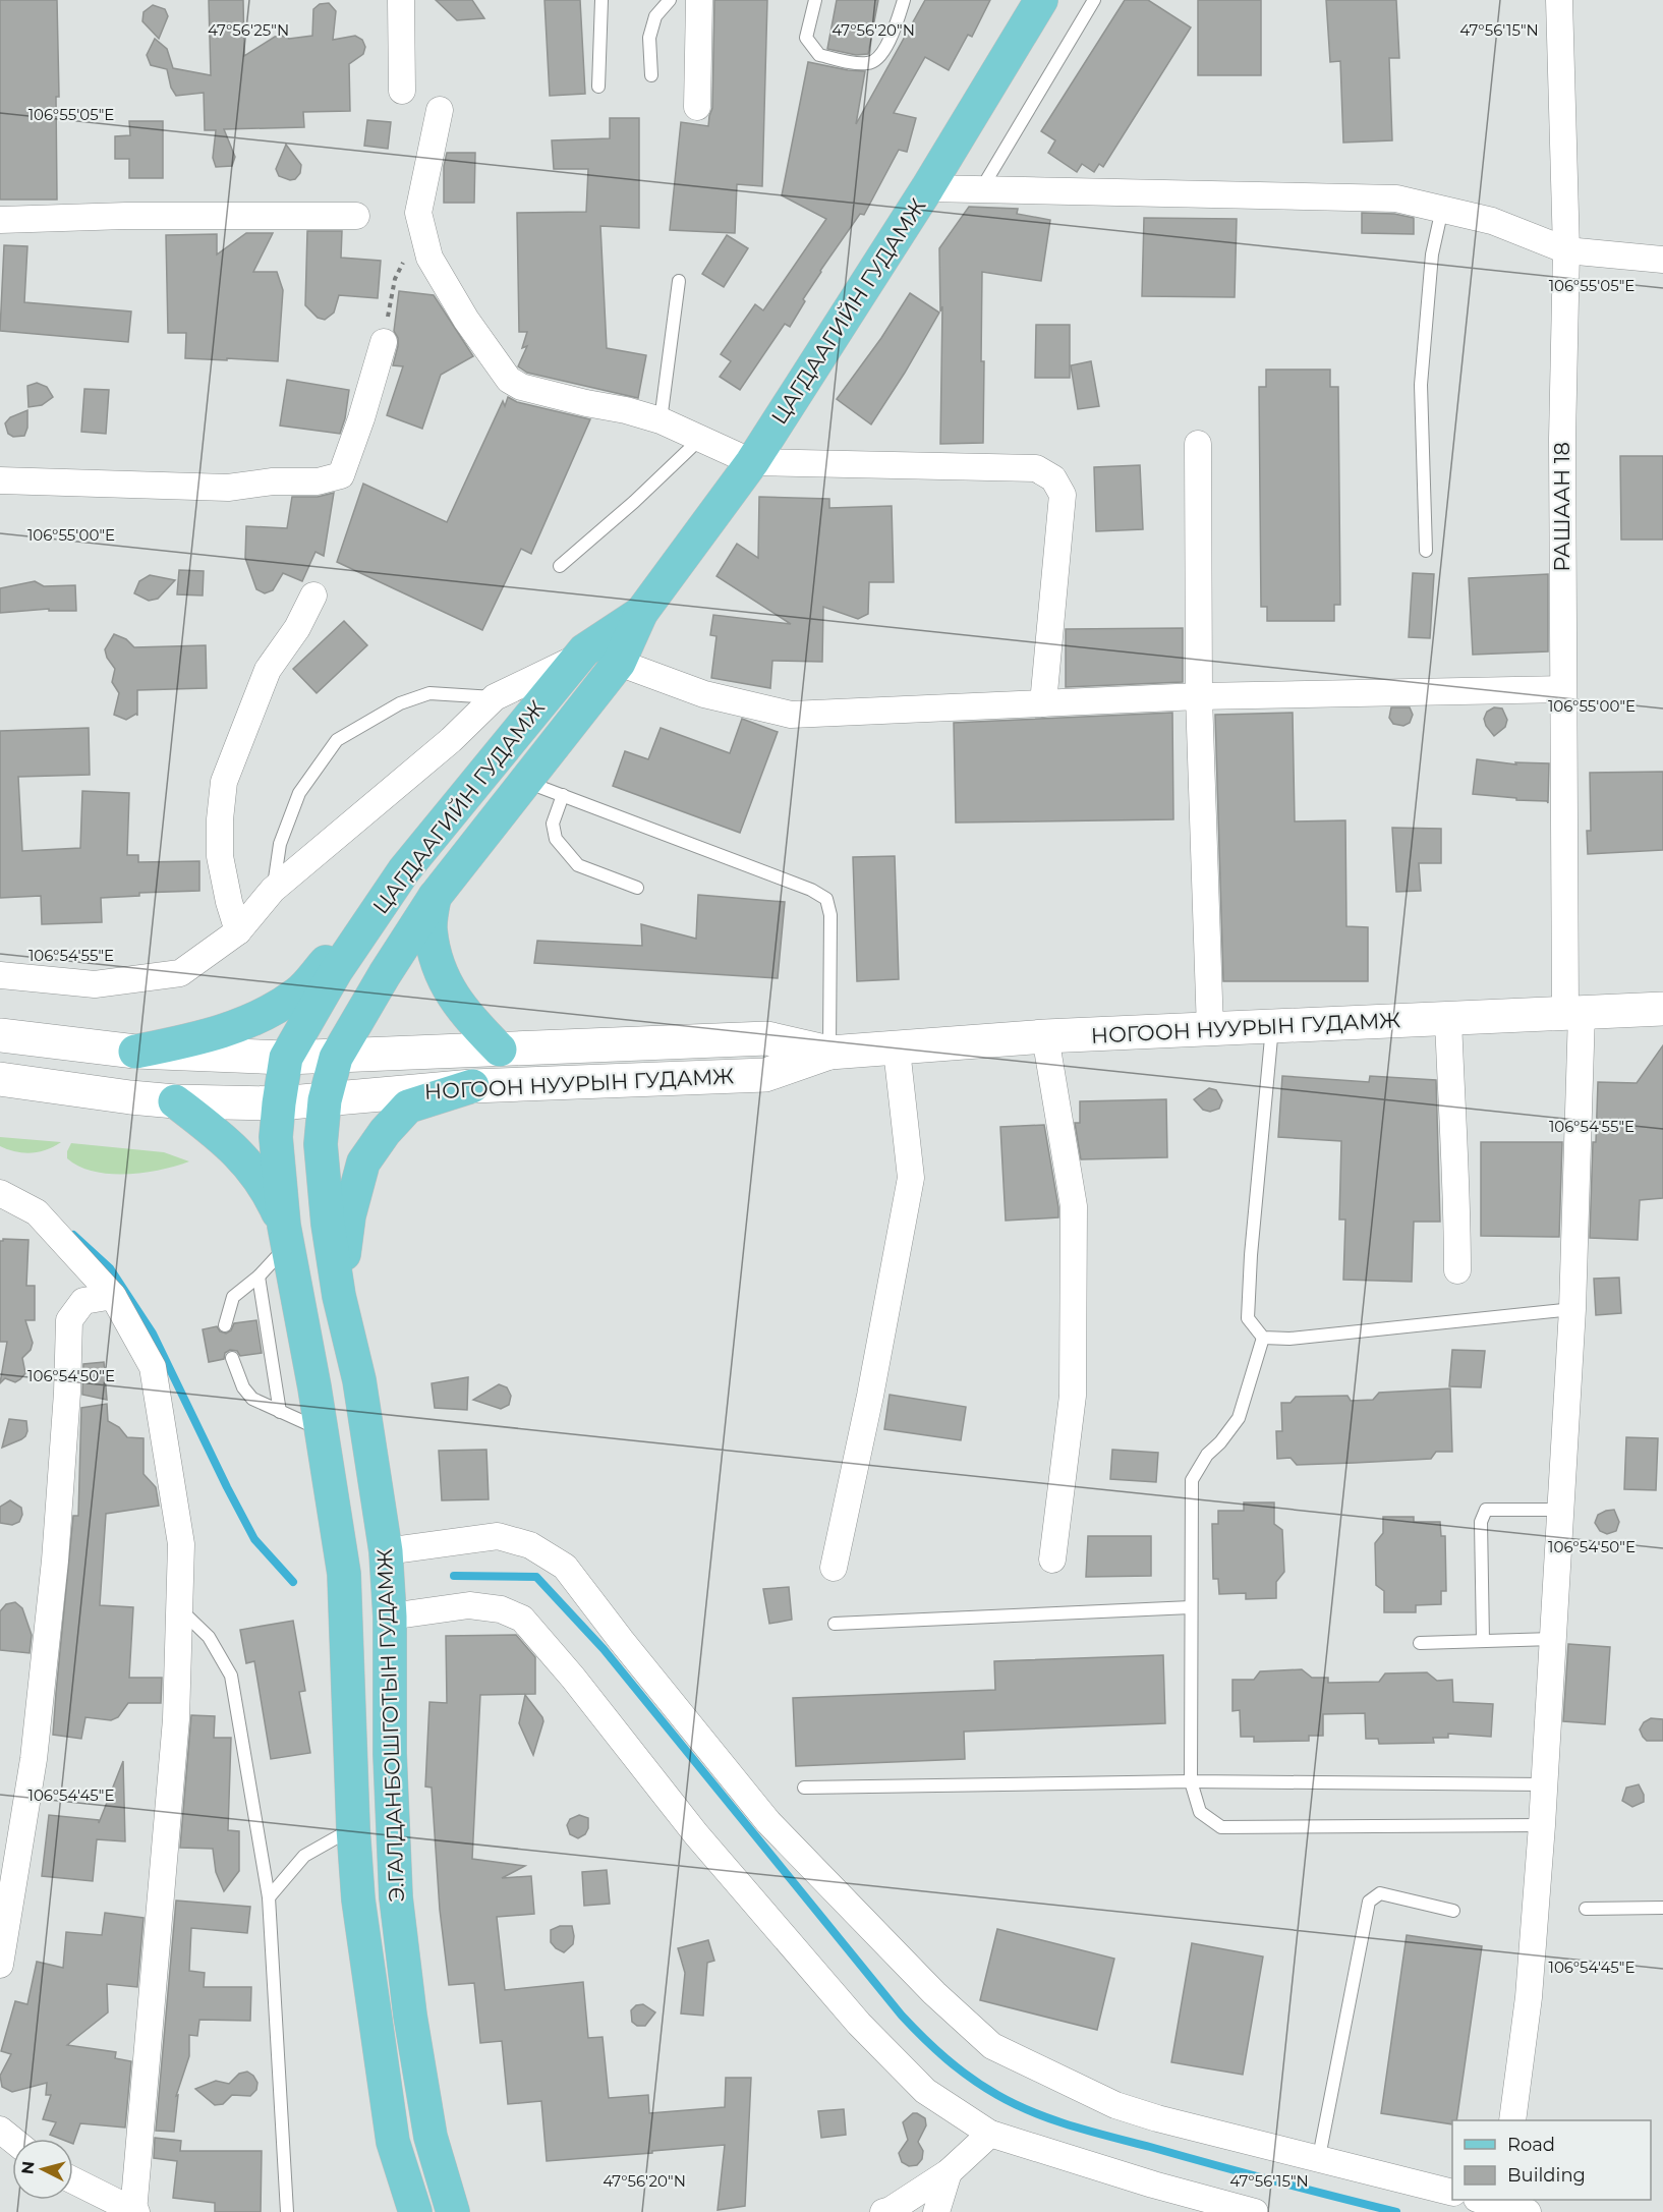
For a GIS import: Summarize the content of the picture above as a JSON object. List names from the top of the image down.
{
  "streets": {
    "main road": ["ЦАГДААГИЙН ГУДАМЖ", "НОГООН НУУРЫН ГУДАМЖ", "Э.ГАЛДАНБОШГОТЫН ГУДАМЖ"],
    "street": ["РАШААН 18"]
  },
  "crossings": [
    ["ЦАГДААГИЙН ГУДАМЖ", "НОГООН НУУРЫН ГУДАМЖ"],
    ["ЦАГДААГИЙН ГУДАМЖ", "Э.ГАЛДАНБОШГОТЫН ГУДАМЖ"],
    ["РАШААН 18", "НОГООН НУУРЫН ГУДАМЖ"],
    ["НОГООН НУУРЫН ГУДАМЖ", "Э.ГАЛДАНБОШГОТЫН ГУДАМЖ"]
  ],
  "legend": ["Road", "Building"],
  "north": "left",
  "coordinates": [
    "47°56'25\"N",
    "47°56'20\"N",
    "47°56'15\"N",
    "106°55'05\"E",
    "106°55'00\"E",
    "106°54'55\"E",
    "106°54'50\"E",
    "106°54'45\"E"
  ]
}
